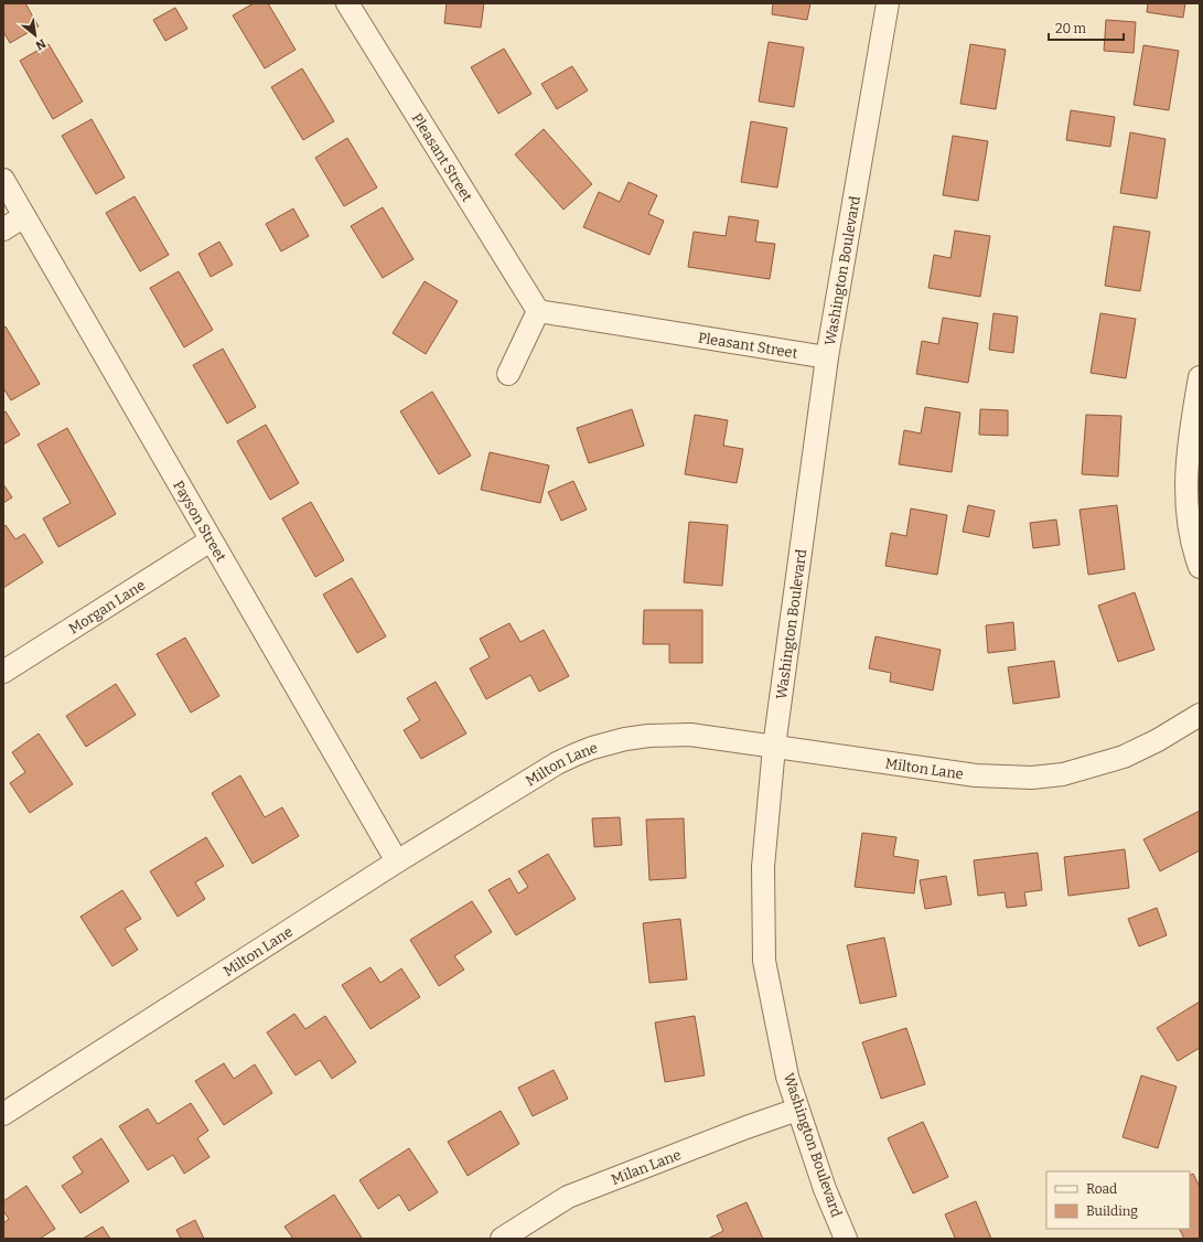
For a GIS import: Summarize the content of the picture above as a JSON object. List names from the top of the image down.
{
  "streets": {
    "street": [
      "Pleasant Street",
      "Washington Boulevard",
      "Payson Street",
      "Morgan Lane",
      "Milton Lane",
      "Milan Lane"
    ]
  },
  "crossings": [
    ["Pleasant Street", "Washington Boulevard"],
    ["Washington Boulevard", "Milton Lane"],
    ["Washington Boulevard", "Milan Lane"],
    ["Payson Street", "Morgan Lane"],
    ["Payson Street", "Milton Lane"]
  ],
  "legend": ["Road", "Building"],
  "scale_bar": "20 m",
  "north": "bottom right"
}
